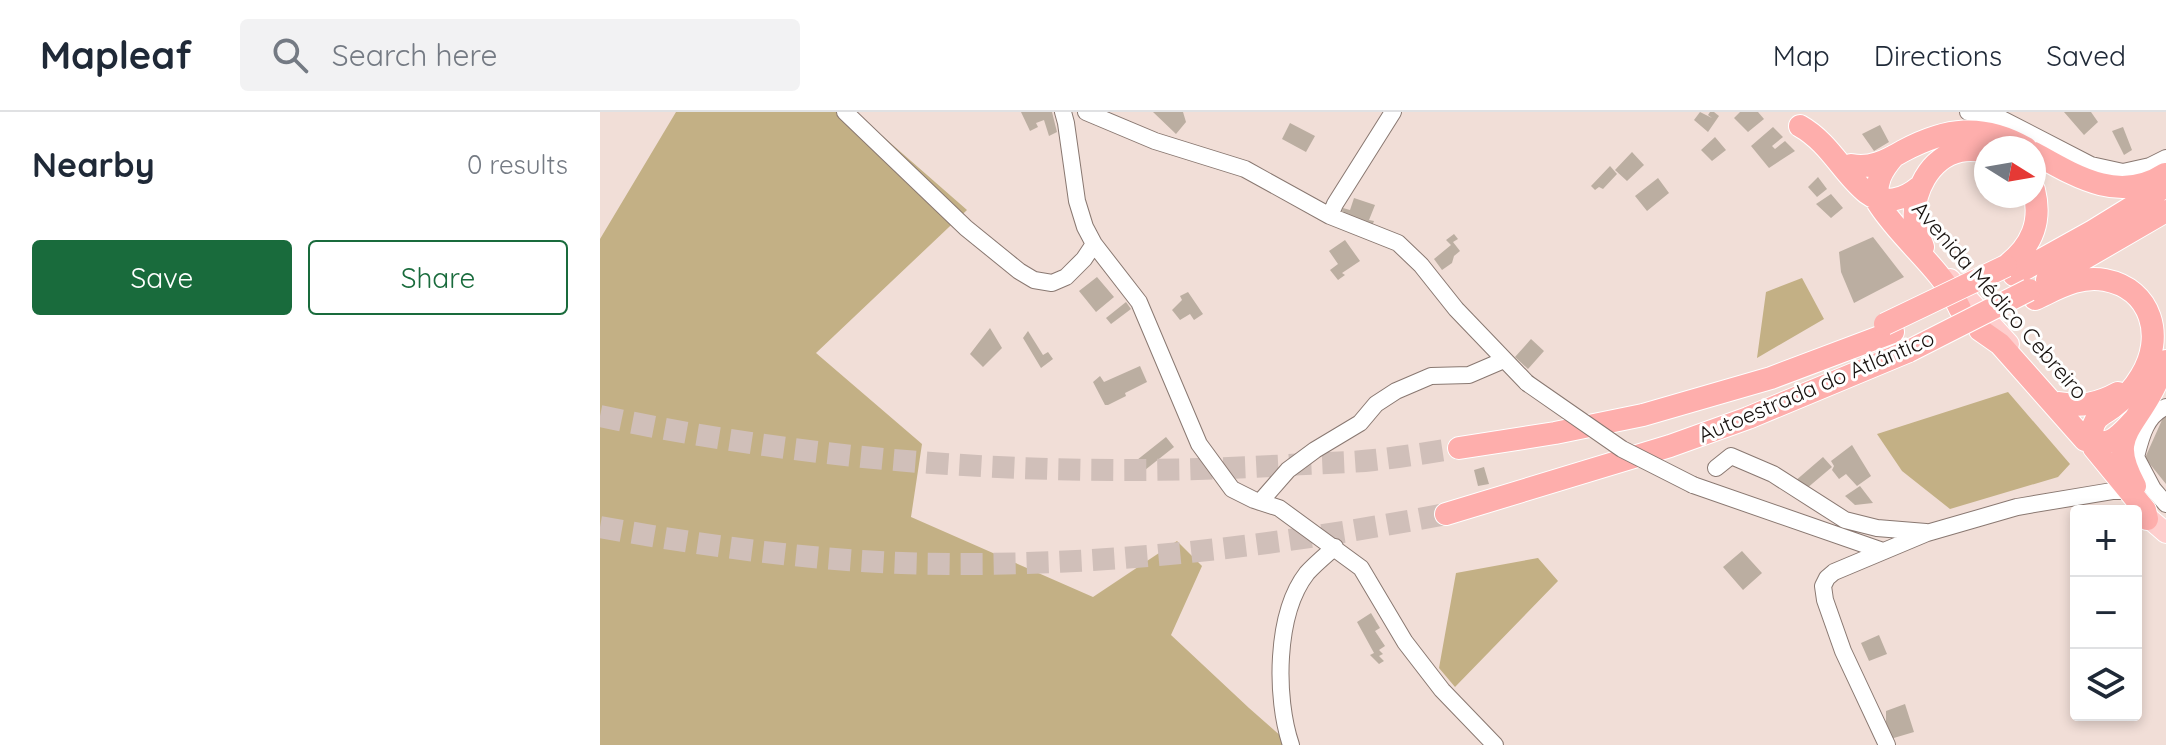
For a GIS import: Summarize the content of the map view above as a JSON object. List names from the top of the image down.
{
  "streets": {
    "highway": ["Autoestrada do Atlántico"],
    "main road": ["Avenida Médico Cebreiro"]
  },
  "north": "right",
  "page": {
    "header": "Mapleaf",
    "search": "Search here",
    "nav": ["Map", "Directions", "Saved"],
    "heading": ["Nearby", "0 results"],
    "buttons": ["Save", "Share"],
    "map_buttons": ["+", "−"]
  }
}
